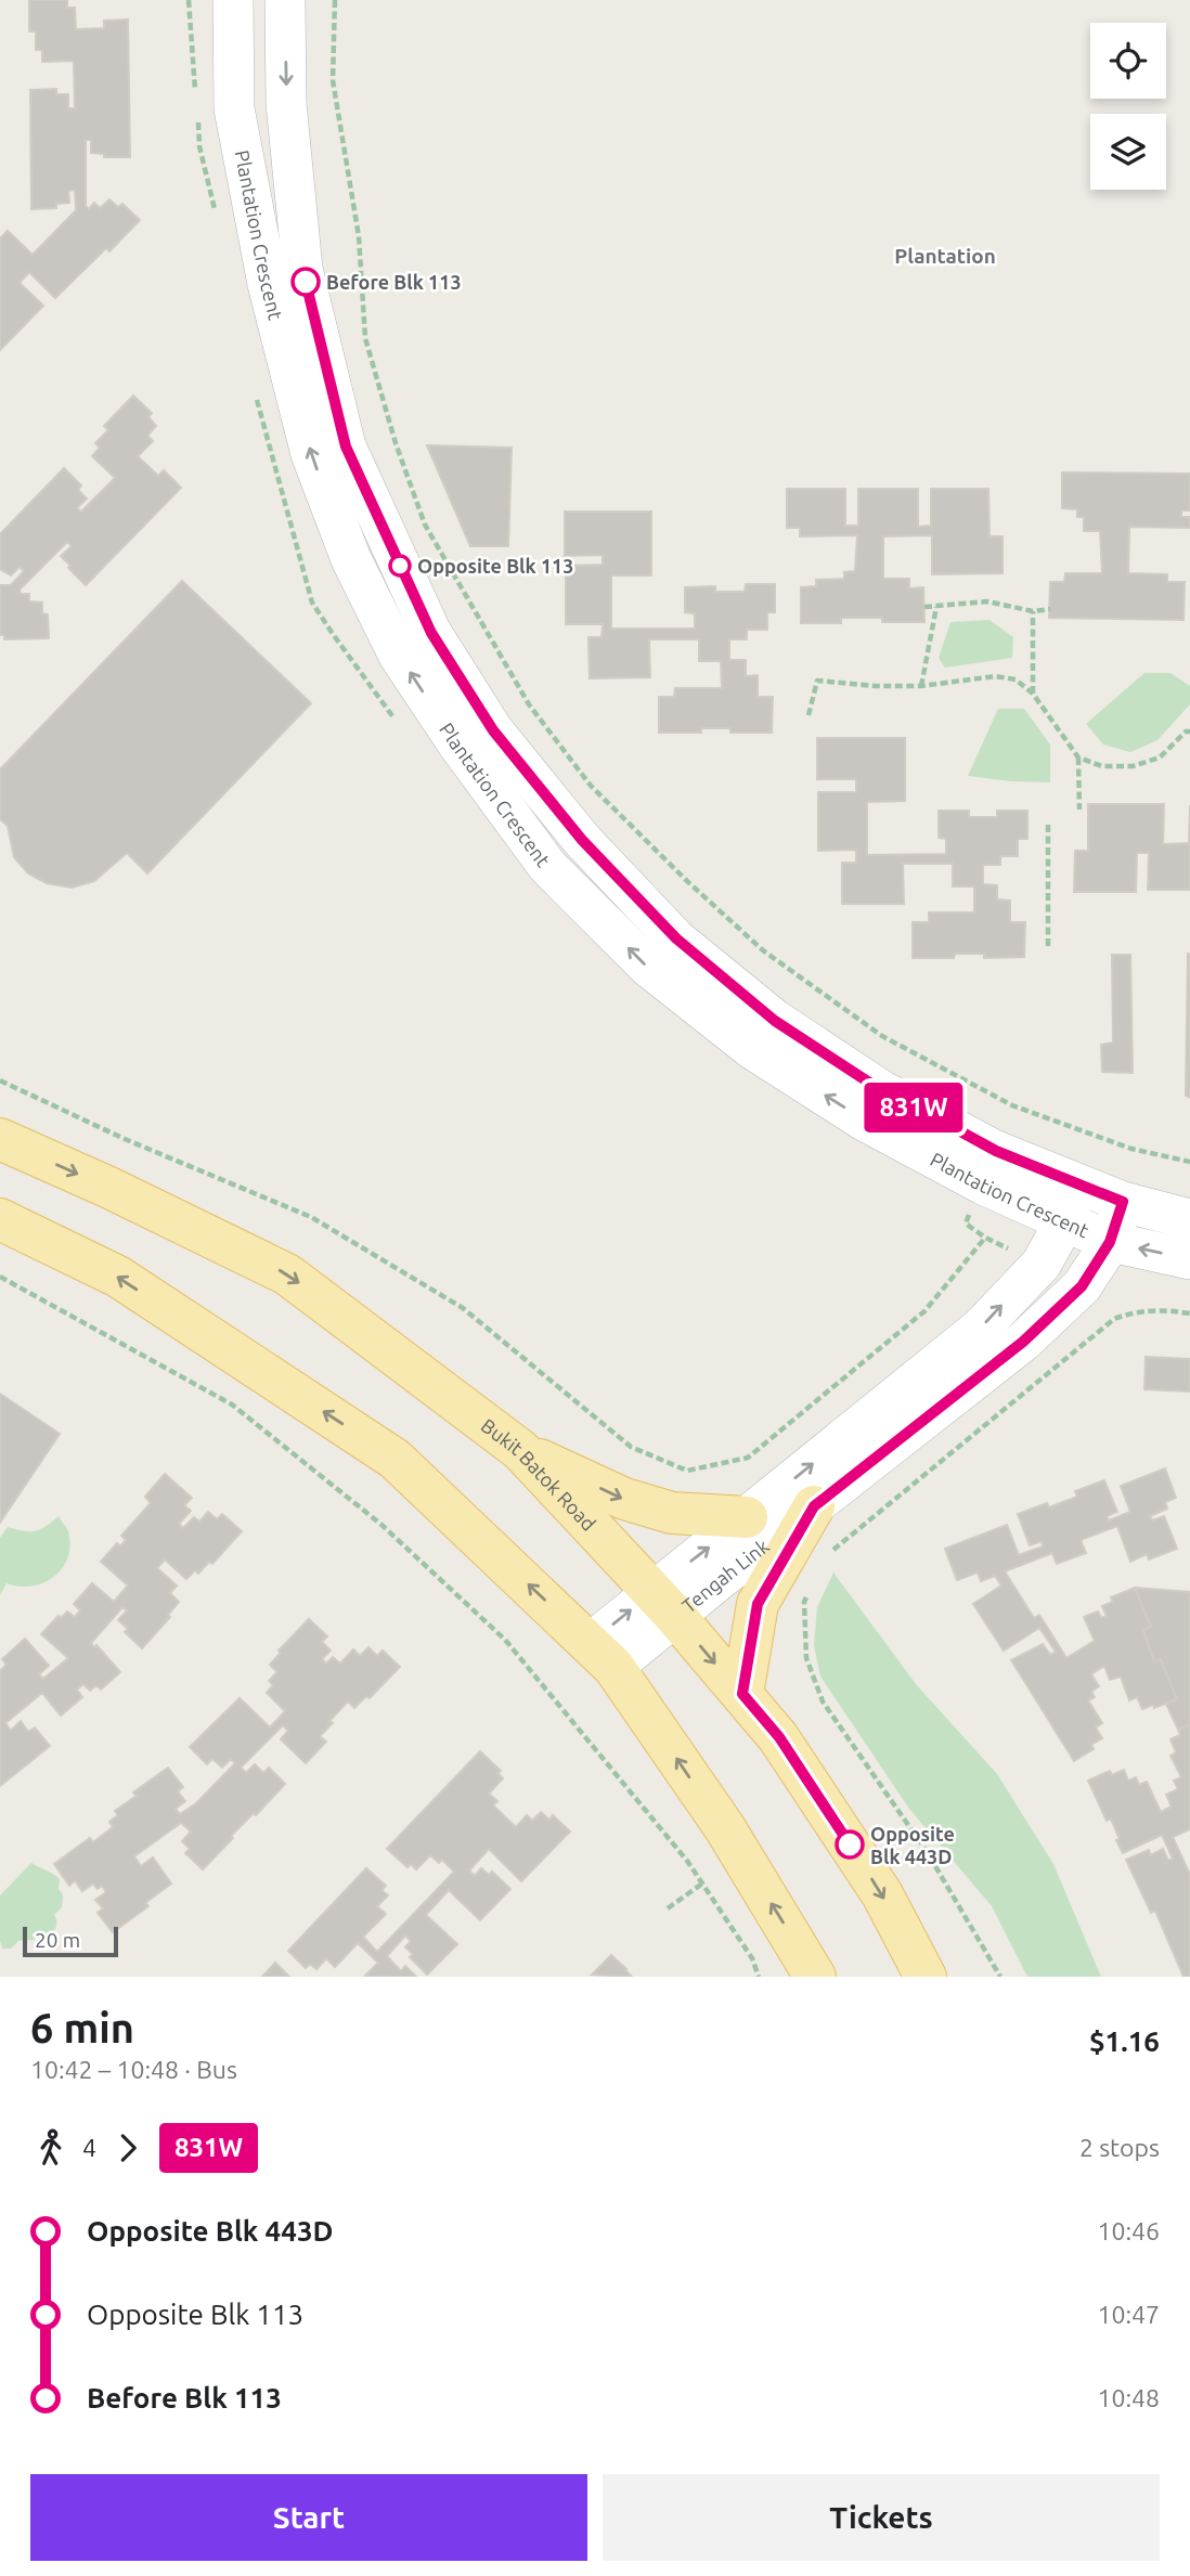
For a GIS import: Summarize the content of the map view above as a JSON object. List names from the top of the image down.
{
  "streets": {
    "main road": ["Bukit Batok Road"],
    "street": ["Plantation Crescent", "Tengah Link"]
  },
  "crossings": [
    ["Plantation Crescent", "Tengah Link"],
    ["Bukit Batok Road", "Tengah Link"]
  ],
  "districts": ["Plantation"],
  "places": ["Before Blk 113", "Opposite Blk 113", "Opposite Blk 443D"],
  "lines": ["bus line 831W"],
  "scale_bar": "20 m",
  "page": {
    "on_map": "831W",
    "scale": "20 m",
    "heading": ["6 min", "10:42 – 10:48 · Bus", "$1.16"],
    "legs": ["4", "831W", "2 stops"],
    "list": [
      {
        "name": "Opposite Blk 443D",
        "value": "10:46"
      },
      {
        "name": "Opposite Blk 113",
        "value": "10:47"
      },
      {
        "name": "Before Blk 113",
        "value": "10:48"
      }
    ],
    "buttons": ["Start", "Tickets"]
  }
}
